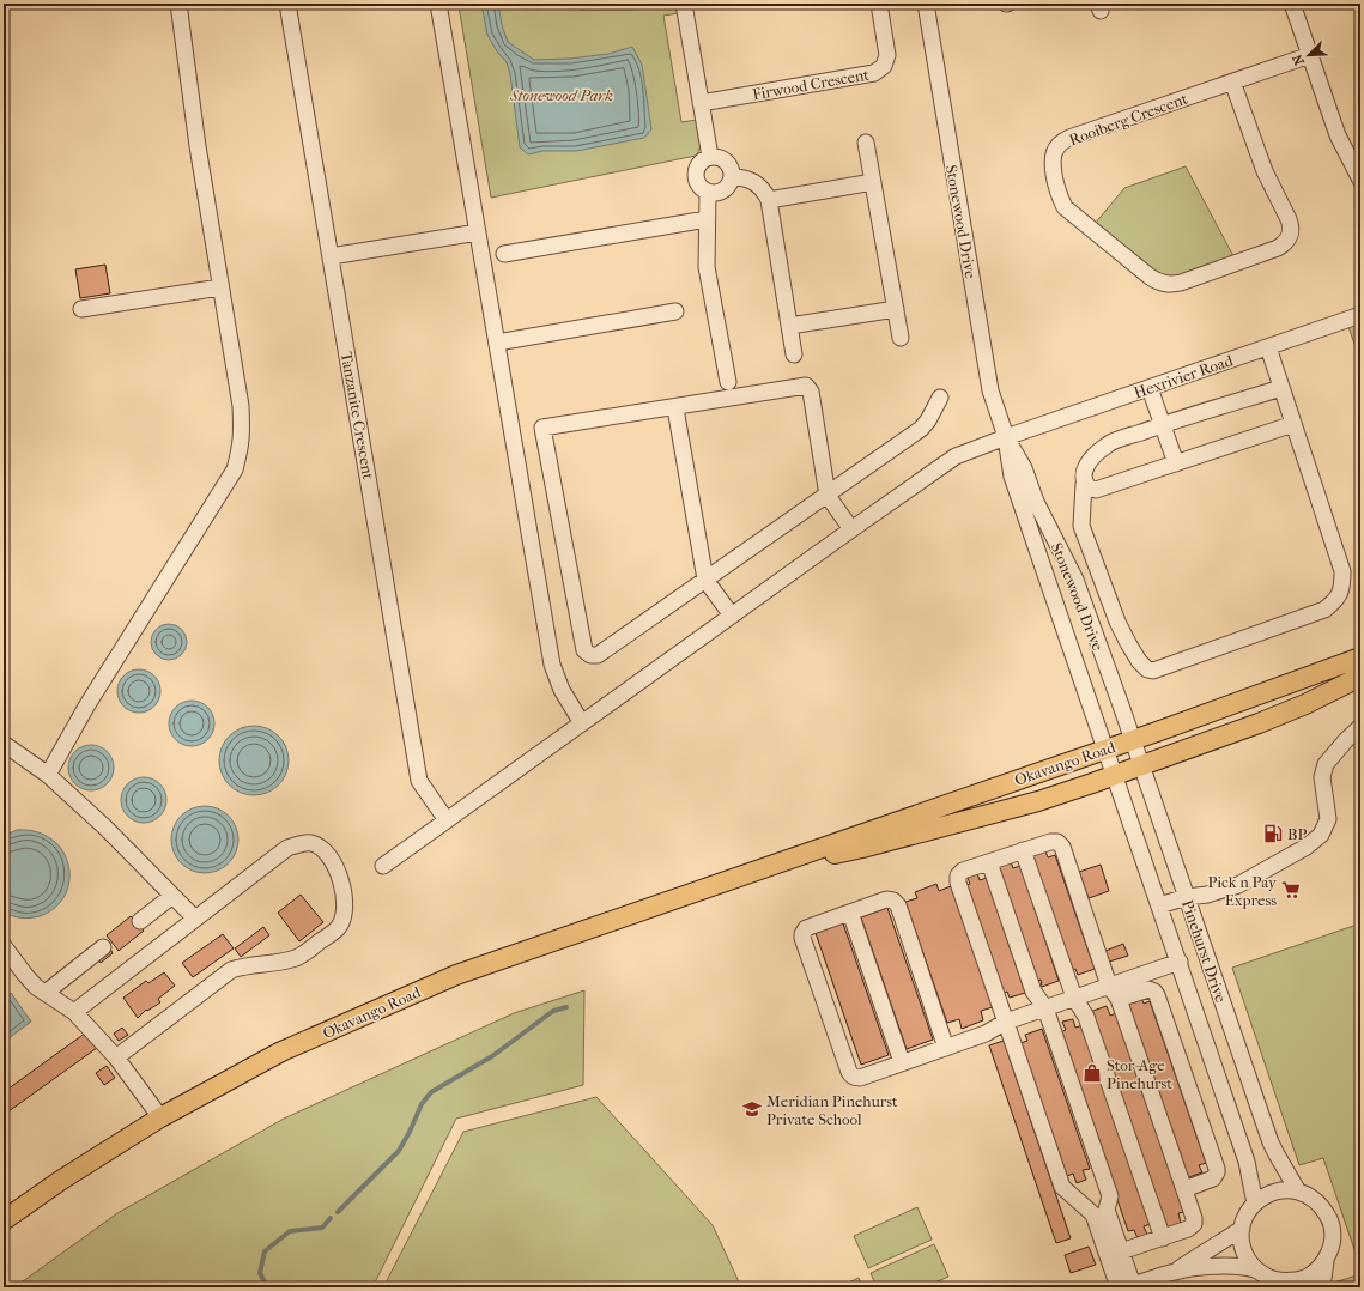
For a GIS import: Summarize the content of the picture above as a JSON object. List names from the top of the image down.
{
  "streets": {
    "main road": ["Okavango Road"],
    "street": [
      "Firwood Crescent",
      "Rooiberg Crescent",
      "Stonewood Drive",
      "Hexrivier Road",
      "Tanzanite Crescent",
      "Pinehurst Drive"
    ]
  },
  "crossings": [
    ["Stonewood Drive", "Hexrivier Road"],
    ["Stonewood Drive", "Pinehurst Drive"],
    ["Hexrivier Road", "Tanzanite Crescent"],
    ["Okavango Road", "Pinehurst Drive"]
  ],
  "parks": ["Stonewood Park"],
  "places": {
    "fuel station": ["BP"],
    "supermarket": ["Pick n Pay Express"],
    "shop": ["Stor-Age Pinehurst"],
    "school or university": ["Meridian Pinehurst Private School"]
  },
  "north": "bottom left"
}
